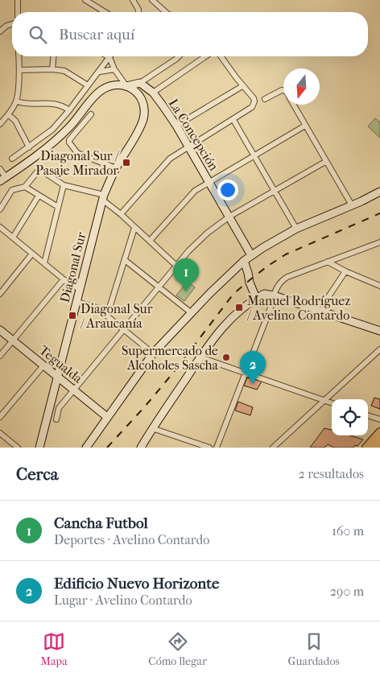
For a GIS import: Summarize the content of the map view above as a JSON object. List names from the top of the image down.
{
  "streets": {
    "main road": ["La Concepción", "Diagonal Sur", "Tegualda"]
  },
  "crossings": [
    ["Diagonal Sur", "Tegualda"]
  ],
  "places": {
    "transit": ["Diagonal Sur / Pasaje Mirador", "Manuel Rodríguez / Avelino Contardo", "Diagonal Sur / Araucanía"],
    "other": ["Supermercado de Alcoholes Sascha"]
  },
  "north": "bottom",
  "page": {
    "search": "Buscar aquí",
    "pins": ["1", "2"],
    "heading": ["Cerca", "2 resultados"],
    "list": [
      {
        "mark": "1",
        "name": "Cancha Futbol",
        "note": "Deportes · Avelino Contardo",
        "value": "160 m"
      },
      {
        "mark": "2",
        "name": "Edificio Nuevo Horizonte",
        "note": "Lugar · Avelino Contardo",
        "value": "290 m"
      }
    ],
    "nav": ["Mapa", "Cómo llegar", "Guardados"]
  }
}
